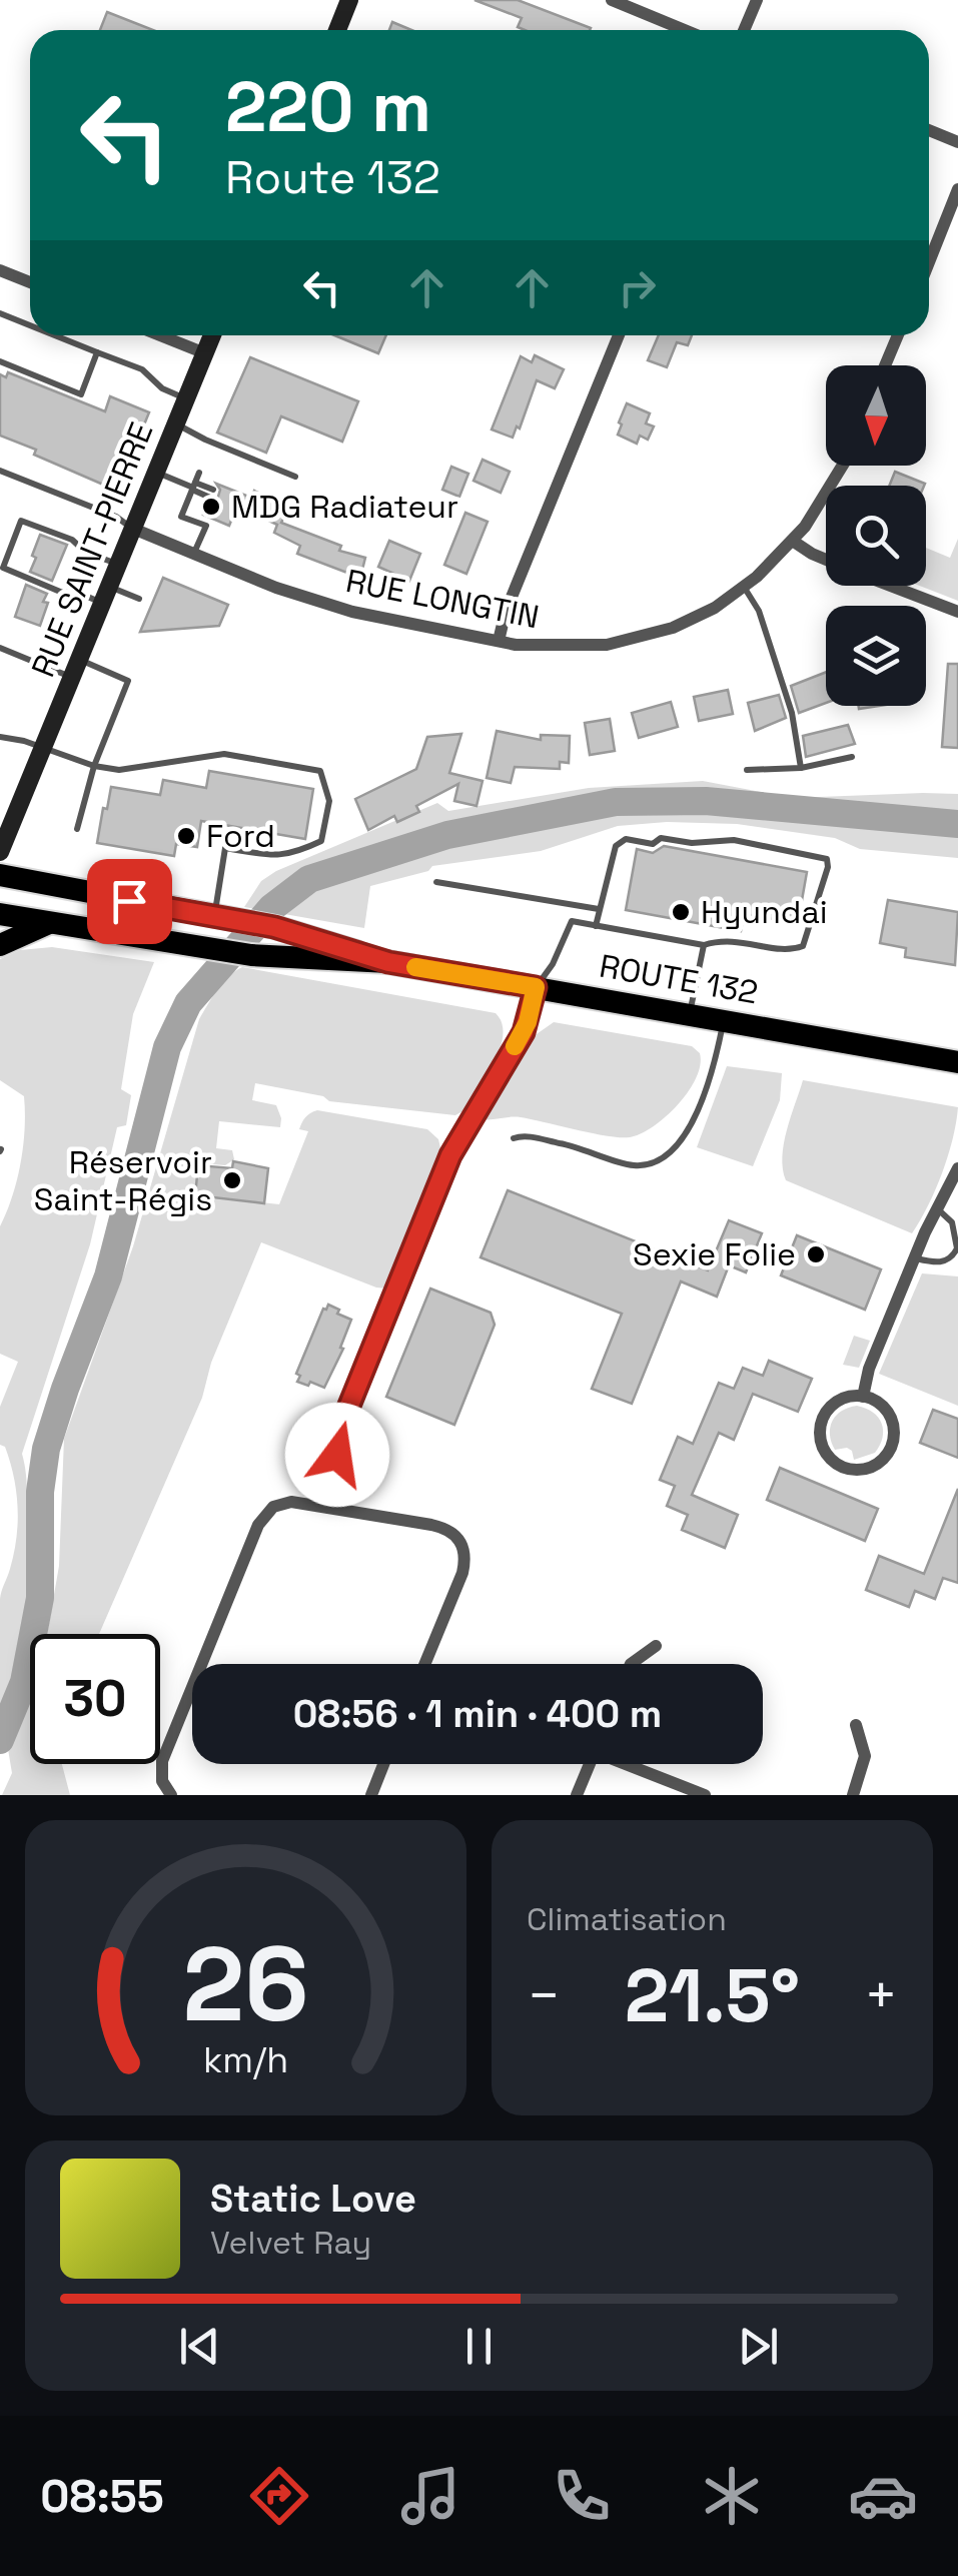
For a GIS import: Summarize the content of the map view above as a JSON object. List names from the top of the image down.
{
  "streets": {
    "highway": ["ROUTE 132"],
    "main road": ["RUE SAINT-PIERRE"],
    "street": ["RUE LONGTIN"]
  },
  "crossings": [
    ["RUE SAINT-PIERRE", "RUE LONGTIN"]
  ],
  "places": [
    "MDG Radiateur",
    "Ford",
    "Hyundai",
    "Réservoir Saint-Régis",
    "Sexie Folie"
  ],
  "north": "bottom",
  "page": {
    "turn": ["220 m", "Route 132"],
    "limit": "30",
    "trip": "08:56 · 1 min · 400 m",
    "tile": "Climatisation",
    "heat": ["−", "21.5°", "+"],
    "song": ["Static Love", "Velvet Ray"],
    "tabs": "08:55",
    "gauge": ["26", "km/h"]
  }
}
